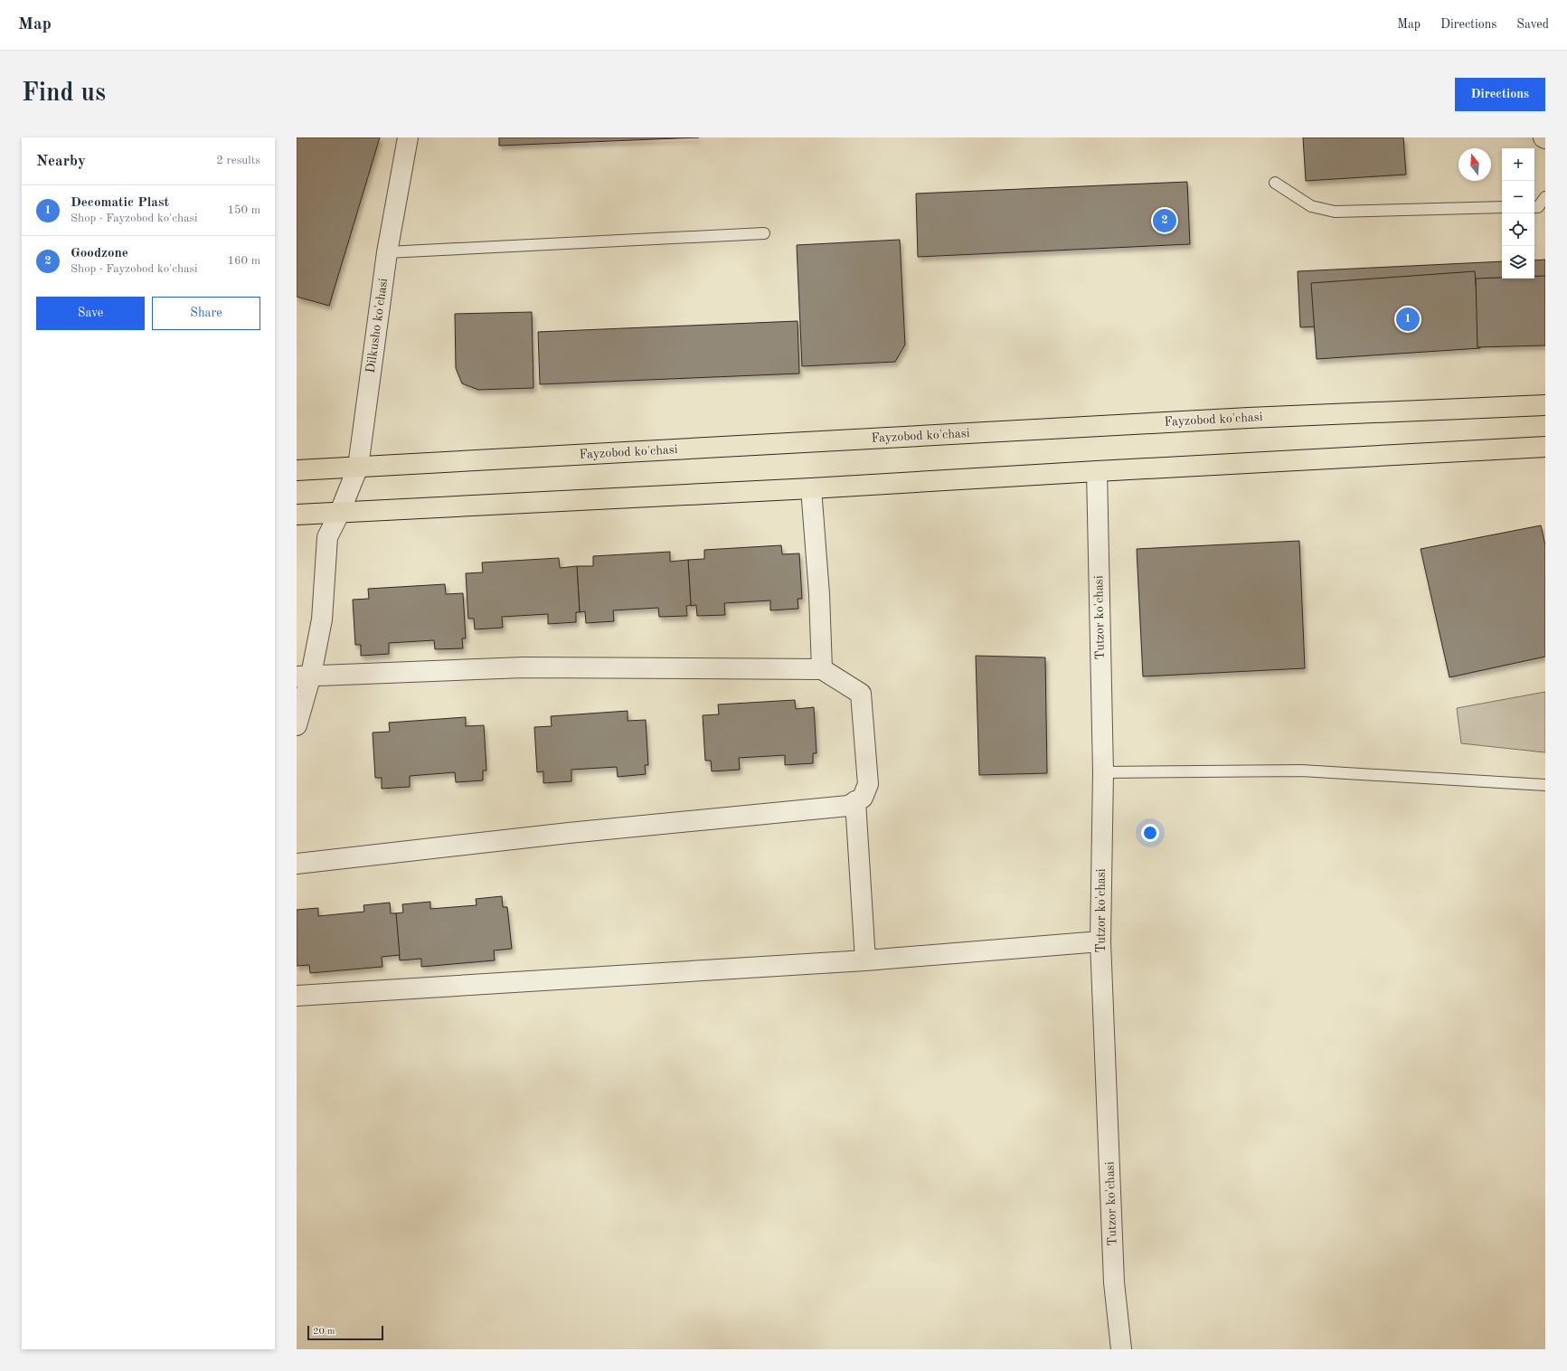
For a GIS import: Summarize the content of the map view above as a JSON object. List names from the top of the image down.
{
  "streets": {
    "main road": ["Fayzobod ko'chasi"],
    "street": ["Dilkusho ko'chasi", "Tutzor ko'chasi"]
  },
  "crossings": [
    ["Dilkusho ko'chasi", "Fayzobod ko'chasi"]
  ],
  "scale_bar": "20 m",
  "north": "top",
  "page": {
    "header": "Map",
    "nav": ["Map", "Directions", "Saved"],
    "buttons": [
      "Directions",
      ["Save", "Share"]
    ],
    "title": "Find us",
    "heading": ["Nearby", "2 results"],
    "map_buttons": ["+", "−"],
    "list": [
      {
        "mark": "1",
        "name": "Decomatic Plast",
        "note": "Shop · Fayzobod ko'chasi",
        "value": "150 m"
      },
      {
        "mark": "2",
        "name": "Goodzone",
        "note": "Shop · Fayzobod ko'chasi",
        "value": "160 m"
      }
    ],
    "pins": ["2", "1"],
    "scale": "20 m"
  }
}
